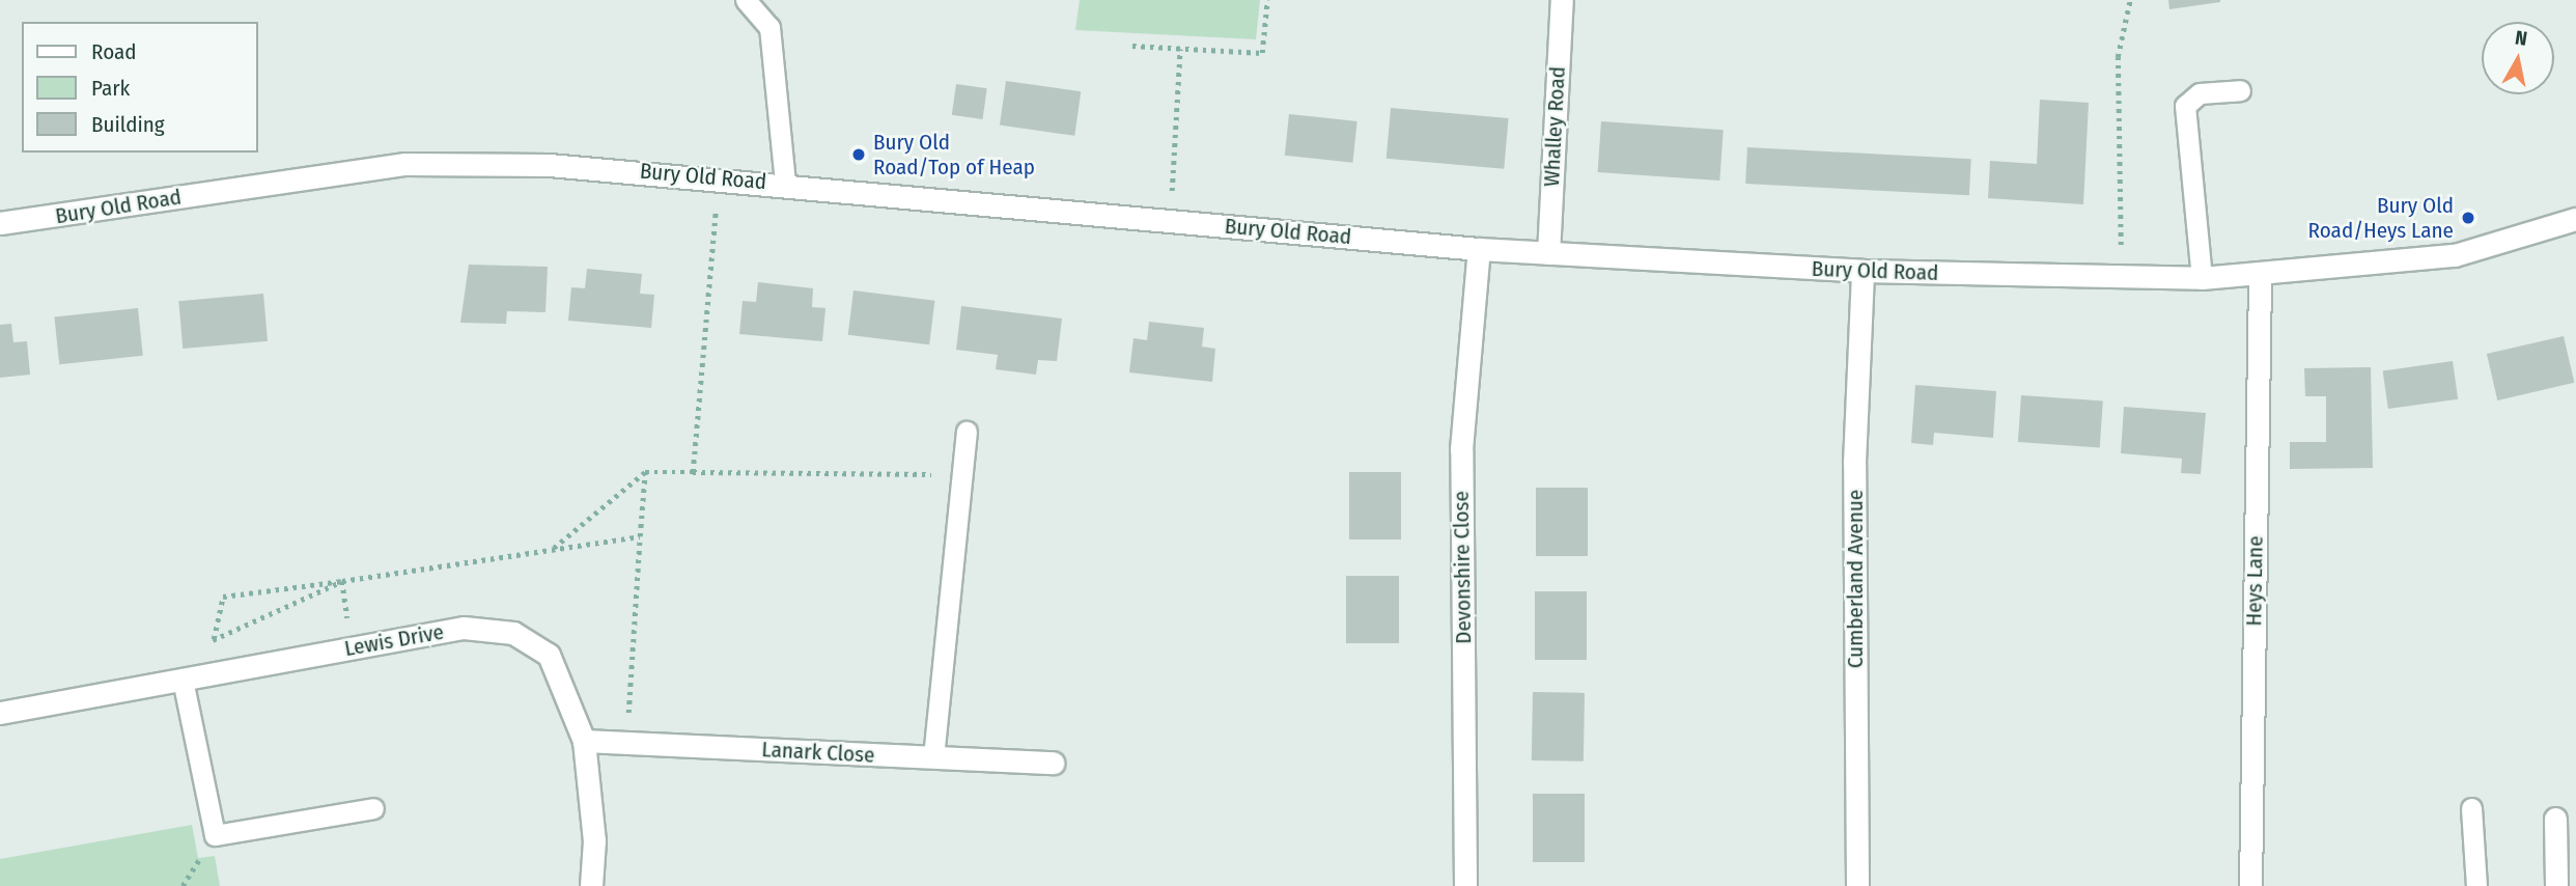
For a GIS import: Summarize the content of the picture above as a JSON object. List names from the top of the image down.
{
  "streets": {
    "street": [
      "Whalley Road",
      "Bury Old Road",
      "Devonshire Close",
      "Cumberland Avenue",
      "Heys Lane",
      "Lewis Drive",
      "Lanark Close"
    ]
  },
  "crossings": [
    ["Whalley Road", "Bury Old Road"],
    ["Bury Old Road", "Devonshire Close"],
    ["Bury Old Road", "Cumberland Avenue"],
    ["Bury Old Road", "Heys Lane"],
    ["Lewis Drive", "Lanark Close"]
  ],
  "places": ["Bury Old Road/Top of Heap", "Bury Old Road/Heys Lane"],
  "legend": ["Road", "Park", "Building"],
  "north": "top"
}
